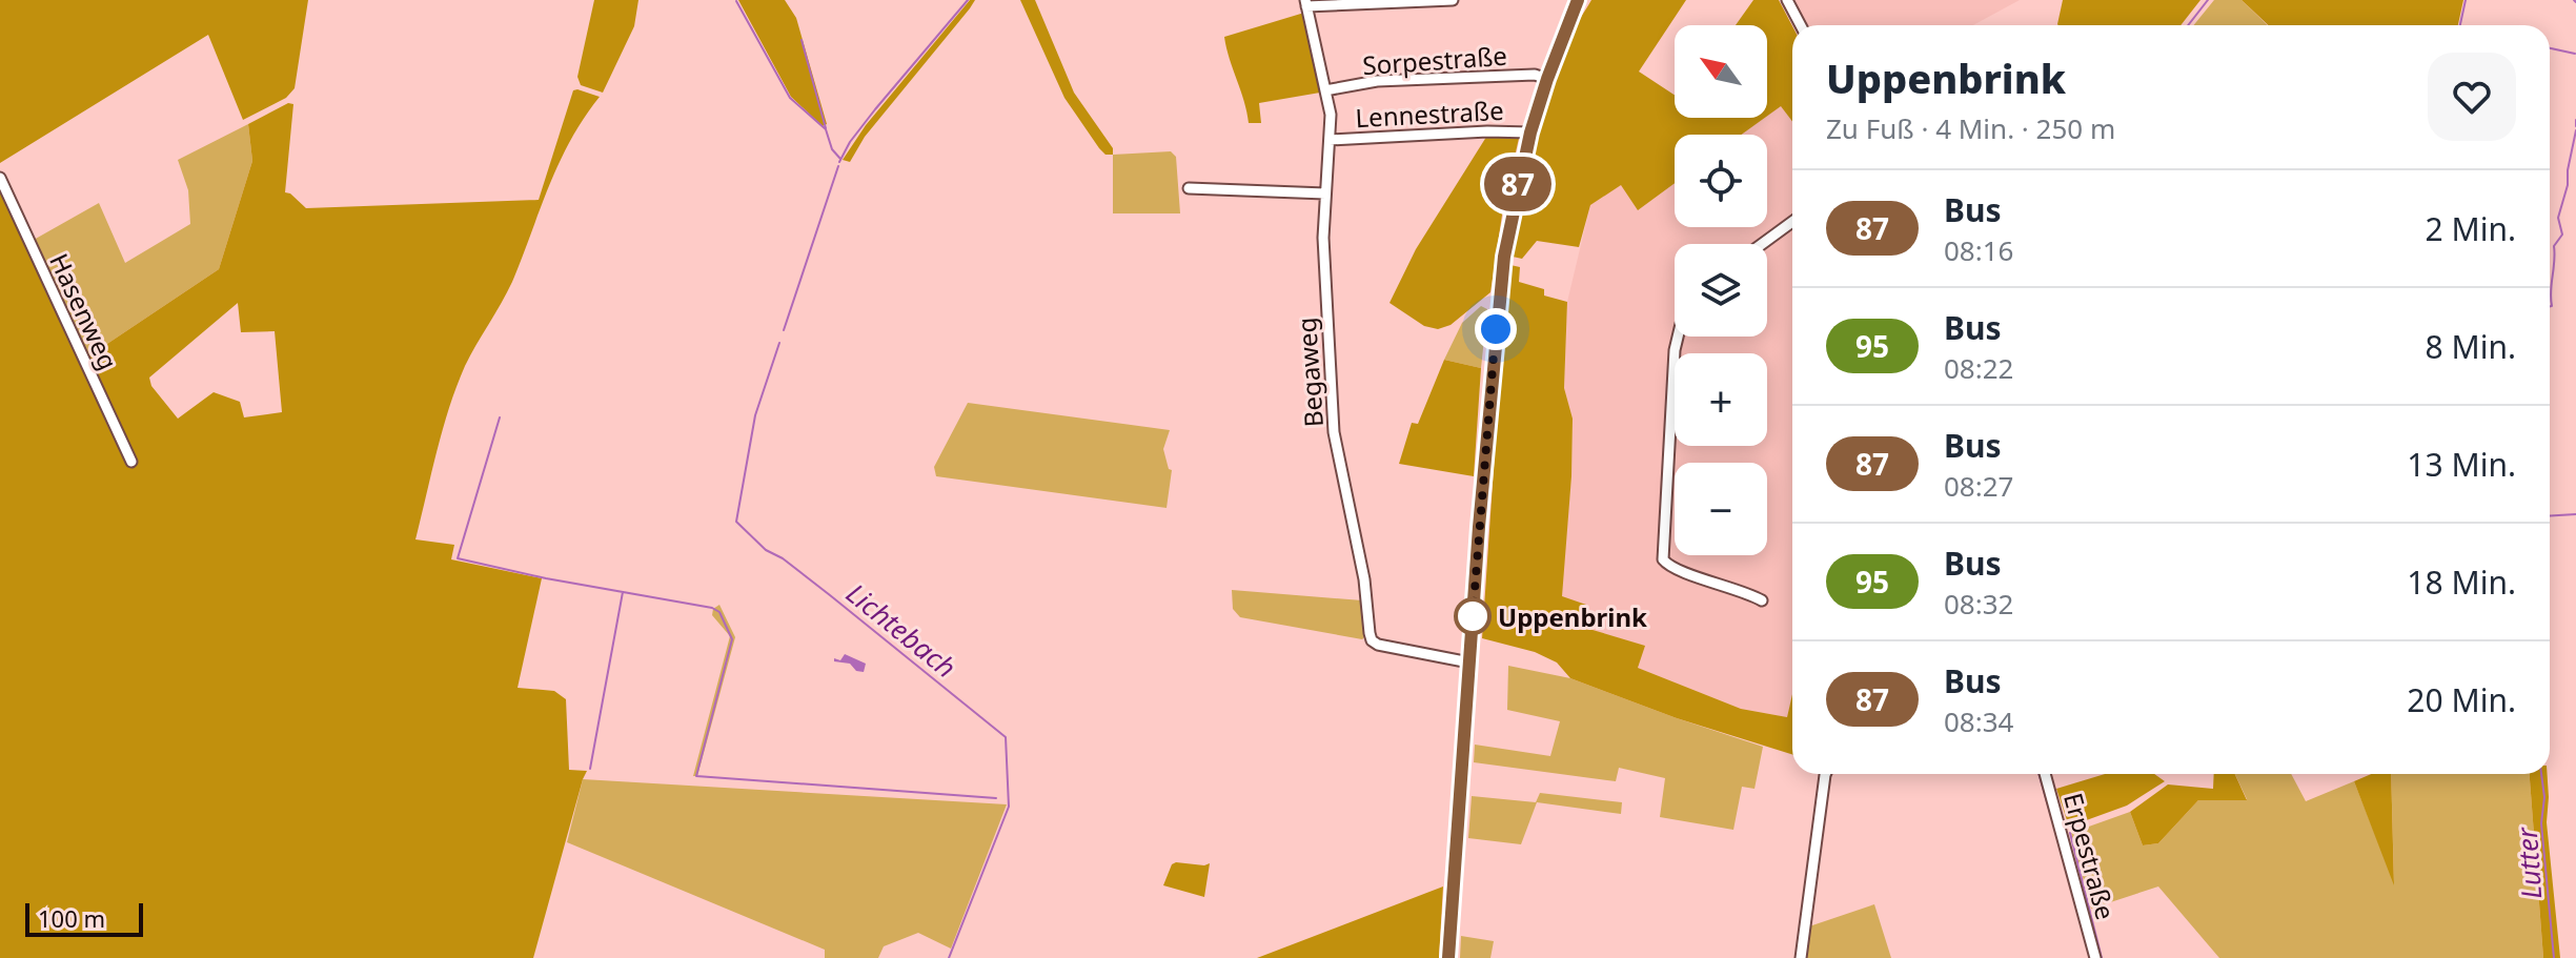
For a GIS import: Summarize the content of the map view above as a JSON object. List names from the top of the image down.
{
  "streets": {
    "street": [
      "Sorpestraße",
      "Lennestraße",
      "Hasenweg",
      "Begaweg",
      "Erpestraße"
    ]
  },
  "crossings": [
    ["Sorpestraße", "Begaweg"],
    ["Lennestraße", "Begaweg"]
  ],
  "water": ["Lichtebach", "Lutter"],
  "places": ["Uppenbrink"],
  "lines": ["bus line 87"],
  "scale_bar": "100 m",
  "north": "top left",
  "page": {
    "on_map": "87",
    "map_buttons": ["+", "−"],
    "heading": ["Uppenbrink", "Zu Fuß · 4 Min. · 250 m"],
    "list": [
      {
        "mark": "87",
        "name": "Bus",
        "note": "08:16",
        "value": "2 Min."
      },
      {
        "mark": "95",
        "name": "Bus",
        "note": "08:22",
        "value": "8 Min."
      },
      {
        "mark": "87",
        "name": "Bus",
        "note": "08:27",
        "value": "13 Min."
      },
      {
        "mark": "95",
        "name": "Bus",
        "note": "08:32",
        "value": "18 Min."
      },
      {
        "mark": "87",
        "name": "Bus",
        "note": "08:34",
        "value": "20 Min."
      }
    ],
    "scale": "100 m"
  }
}
